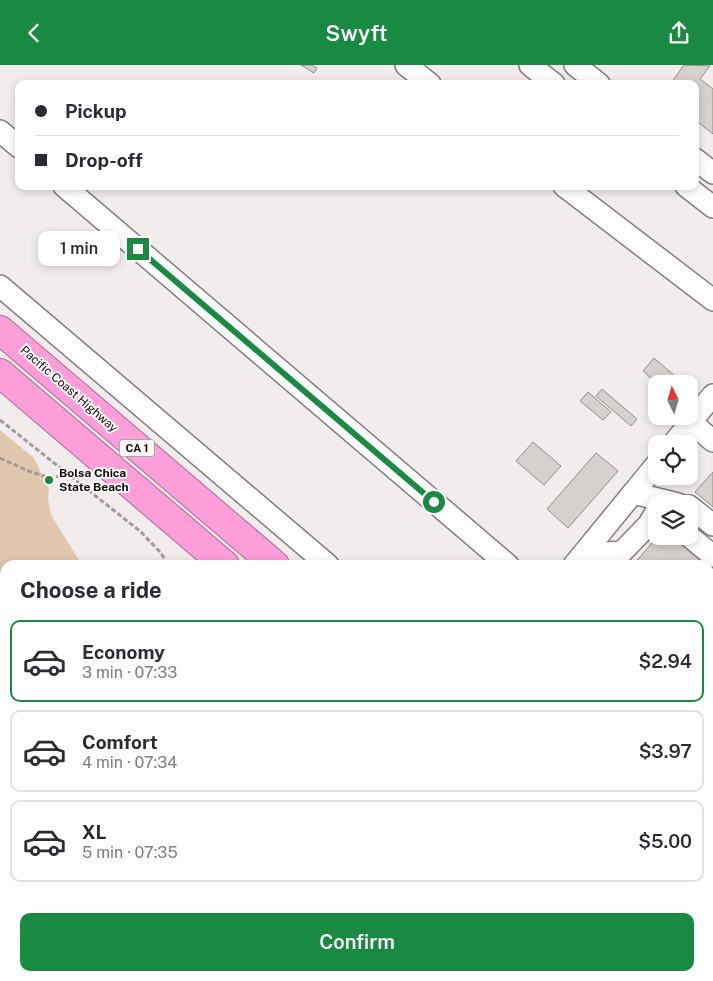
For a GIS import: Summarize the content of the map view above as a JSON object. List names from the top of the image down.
{
  "streets": {
    "highway": ["Pacific Coast Highway", "CA 1"]
  },
  "places": ["Bolsa Chica State Beach"],
  "north": "top",
  "page": {
    "header": "Swyft",
    "banner": ["Pickup", "Drop-off"],
    "bubble": "1 min",
    "heading": "Choose a ride",
    "list": [
      {
        "name": "Economy",
        "note": "3 min · 07:33",
        "value": "$2.94"
      },
      {
        "name": "Comfort",
        "note": "4 min · 07:34",
        "value": "$3.97"
      },
      {
        "name": "XL",
        "note": "5 min · 07:35",
        "value": "$5.00"
      }
    ],
    "buttons": "Confirm"
  }
}
